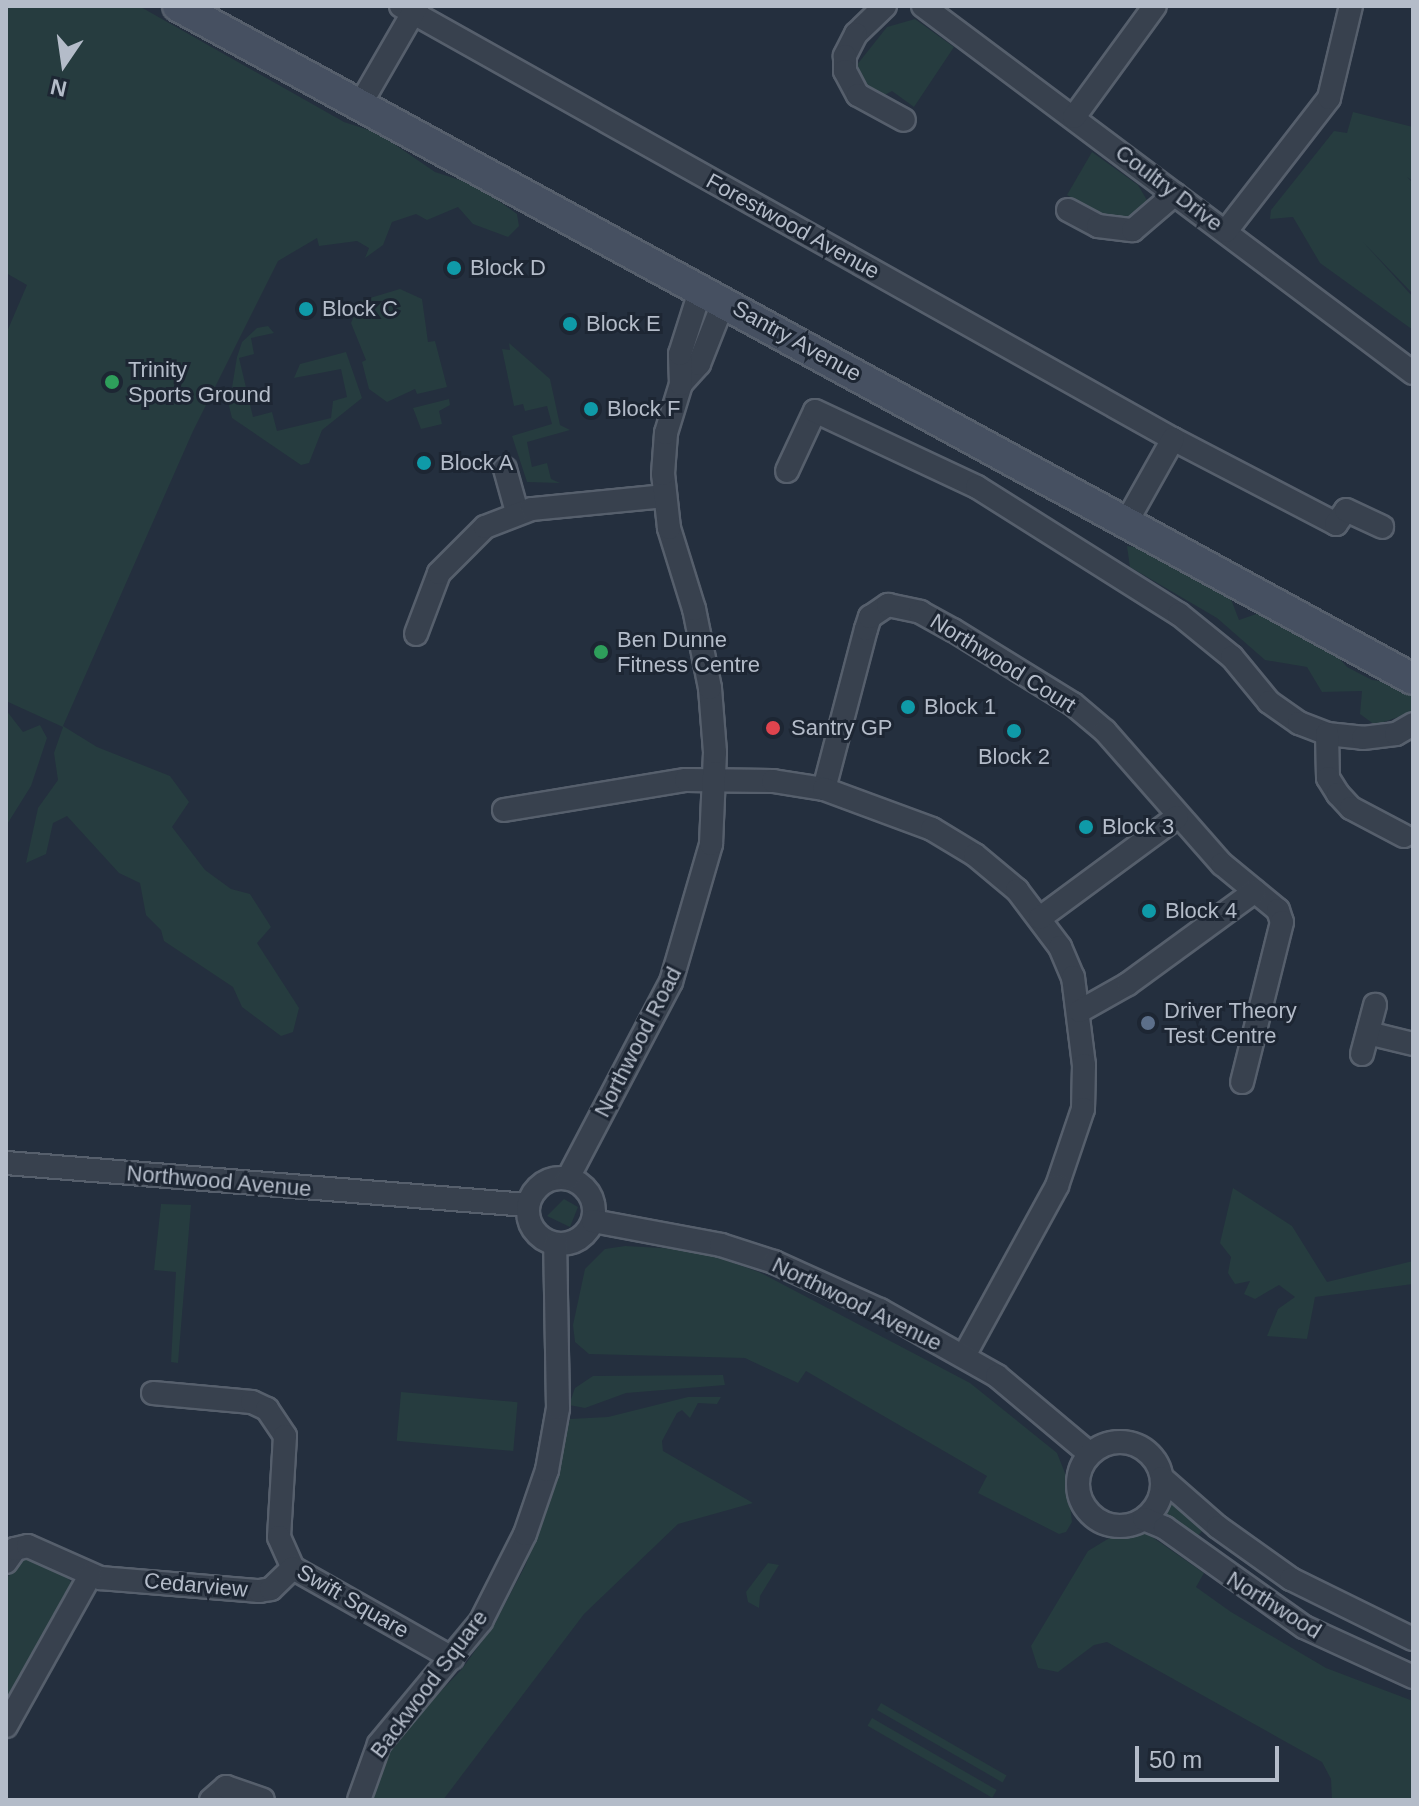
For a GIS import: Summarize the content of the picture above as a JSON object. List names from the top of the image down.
{
  "streets": {
    "main road": ["Santry Avenue"],
    "street": [
      "Coultry Drive",
      "Forestwood Avenue",
      "Northwood Court",
      "Northwood Road",
      "Northwood Avenue",
      "Cedarview",
      "Swift Square",
      "Northwood",
      "Backwood Square"
    ]
  },
  "crossings": [
    ["Santry Avenue", "Northwood Road"],
    ["Northwood Road", "Northwood Avenue"],
    ["Northwood Road", "Backwood Square"],
    ["Northwood Avenue", "Northwood"],
    ["Northwood Avenue", "Backwood Square"],
    ["Cedarview", "Swift Square"],
    ["Swift Square", "Backwood Square"]
  ],
  "places": [
    "Block D",
    "Block C",
    "Block E",
    "Trinity Sports Ground",
    "Block F",
    "Block A",
    "Ben Dunne Fitness Centre",
    "Block 1",
    "Santry GP",
    "Block 2",
    "Block 3",
    "Block 4",
    "Driver Theory Test Centre"
  ],
  "scale_bar": "50 m",
  "north": "bottom"
}
